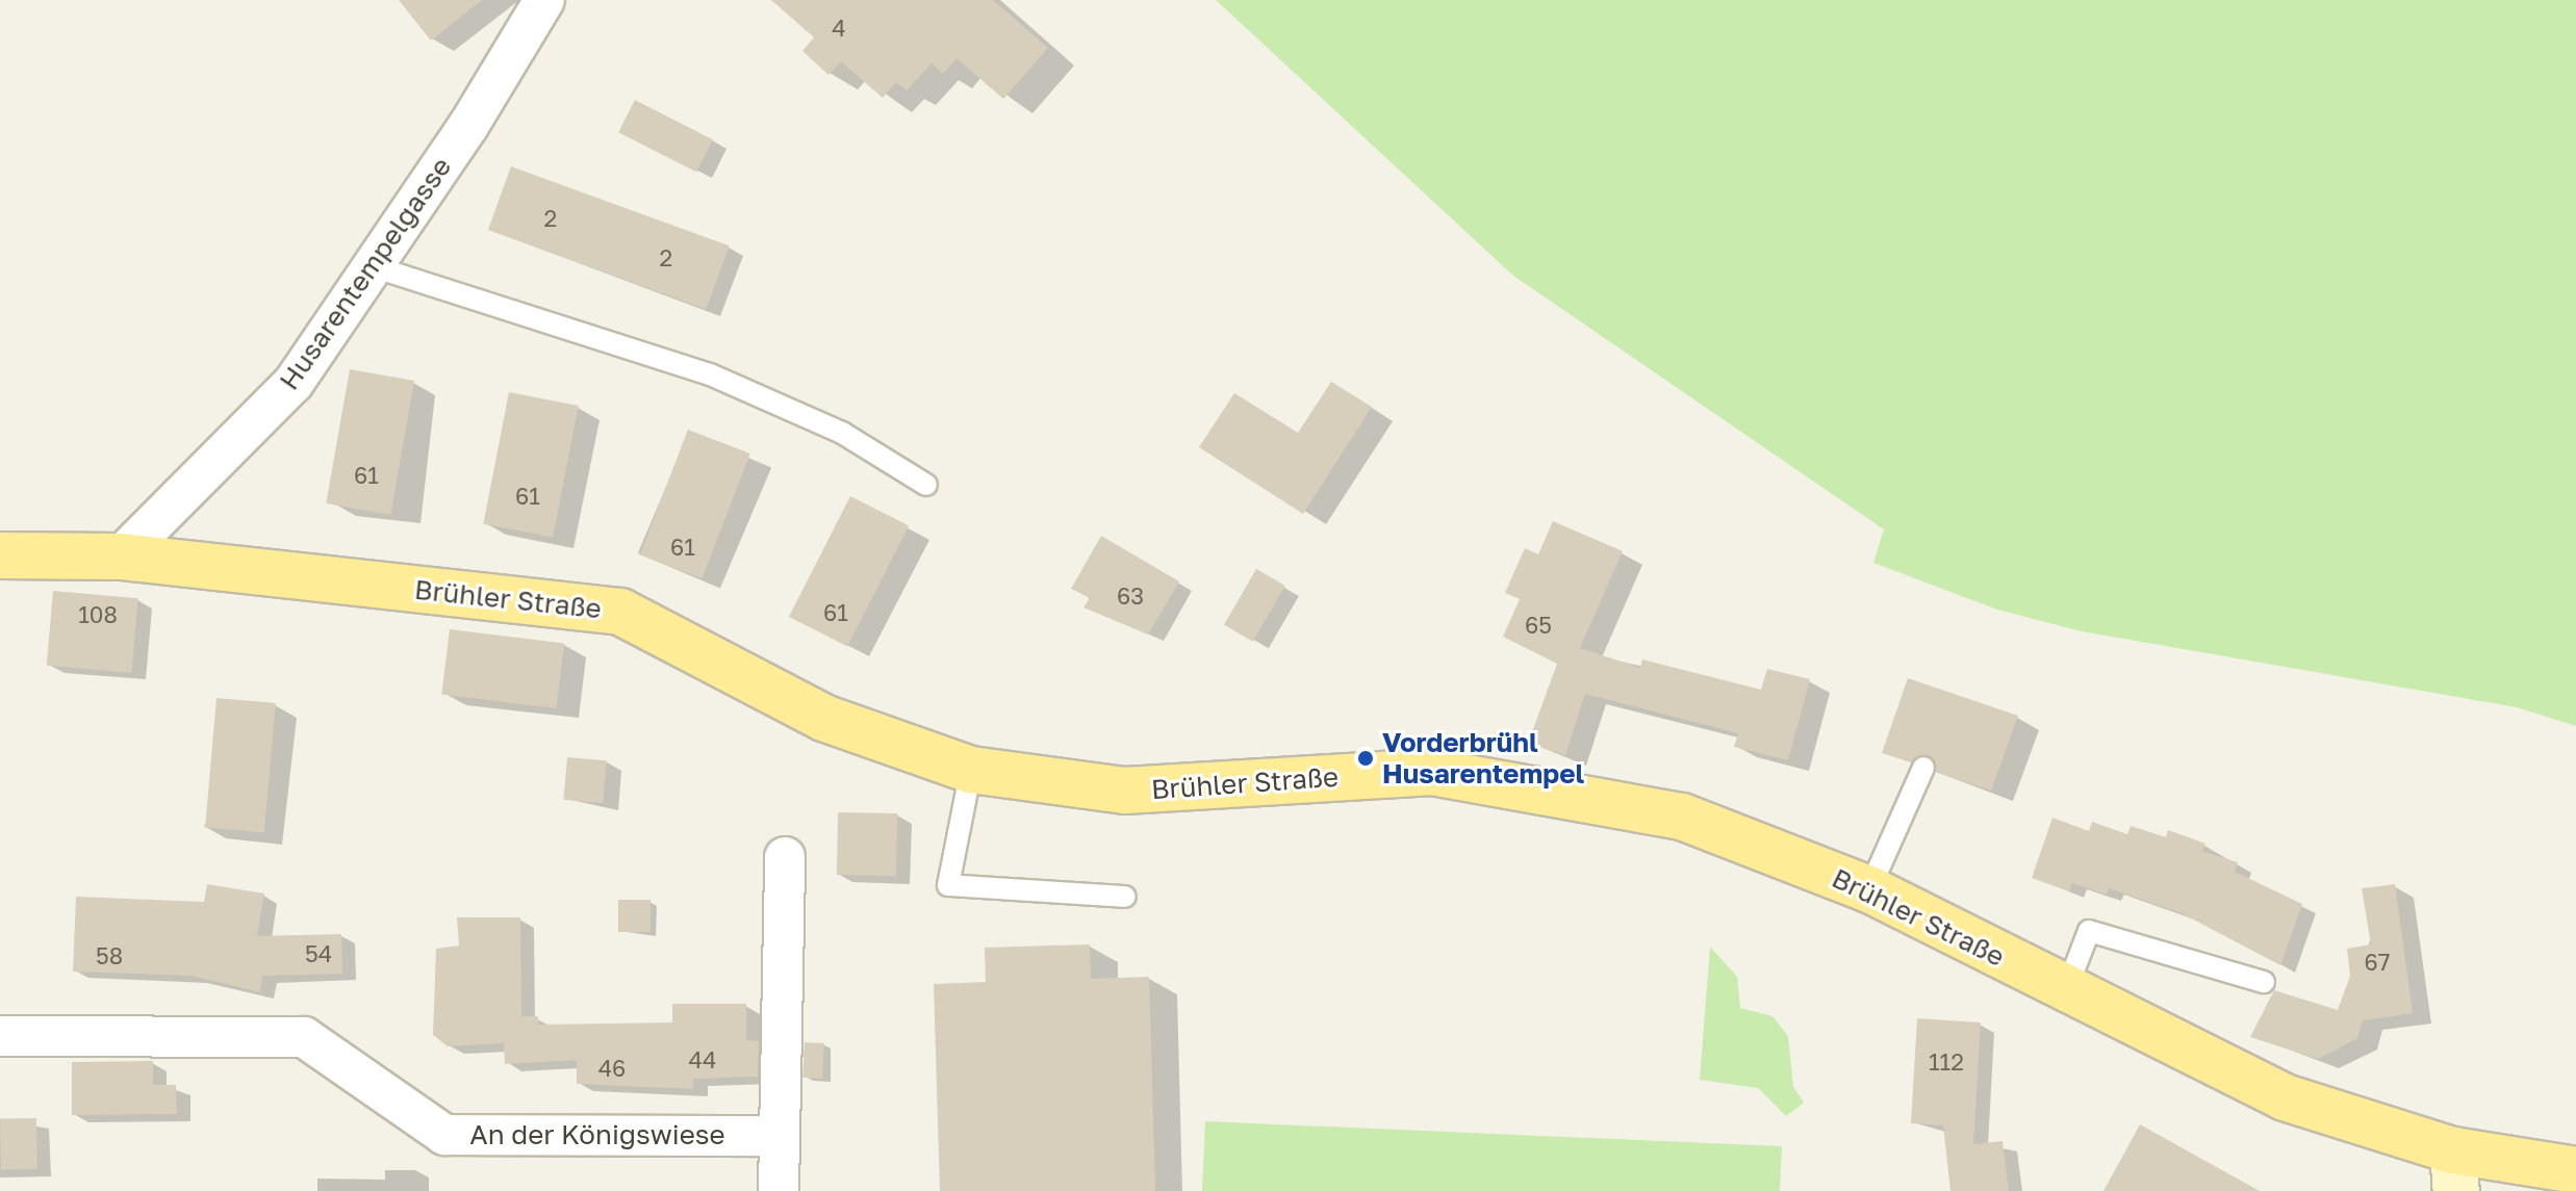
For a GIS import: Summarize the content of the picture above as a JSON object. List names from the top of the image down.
{
  "streets": {
    "main road": ["Brühler Straße"],
    "street": ["Husarentempelgasse", "An der Königswiese"]
  },
  "crossings": [
    ["Husarentempelgasse", "Brühler Straße"]
  ],
  "places": ["Vorderbrühl Husarentempel"],
  "house_numbers": [
    "4",
    "2",
    "2",
    "61",
    "61",
    "61",
    "63",
    "61",
    "108",
    "65",
    "54",
    "58",
    "67",
    "44",
    "112",
    "46"
  ]
}
